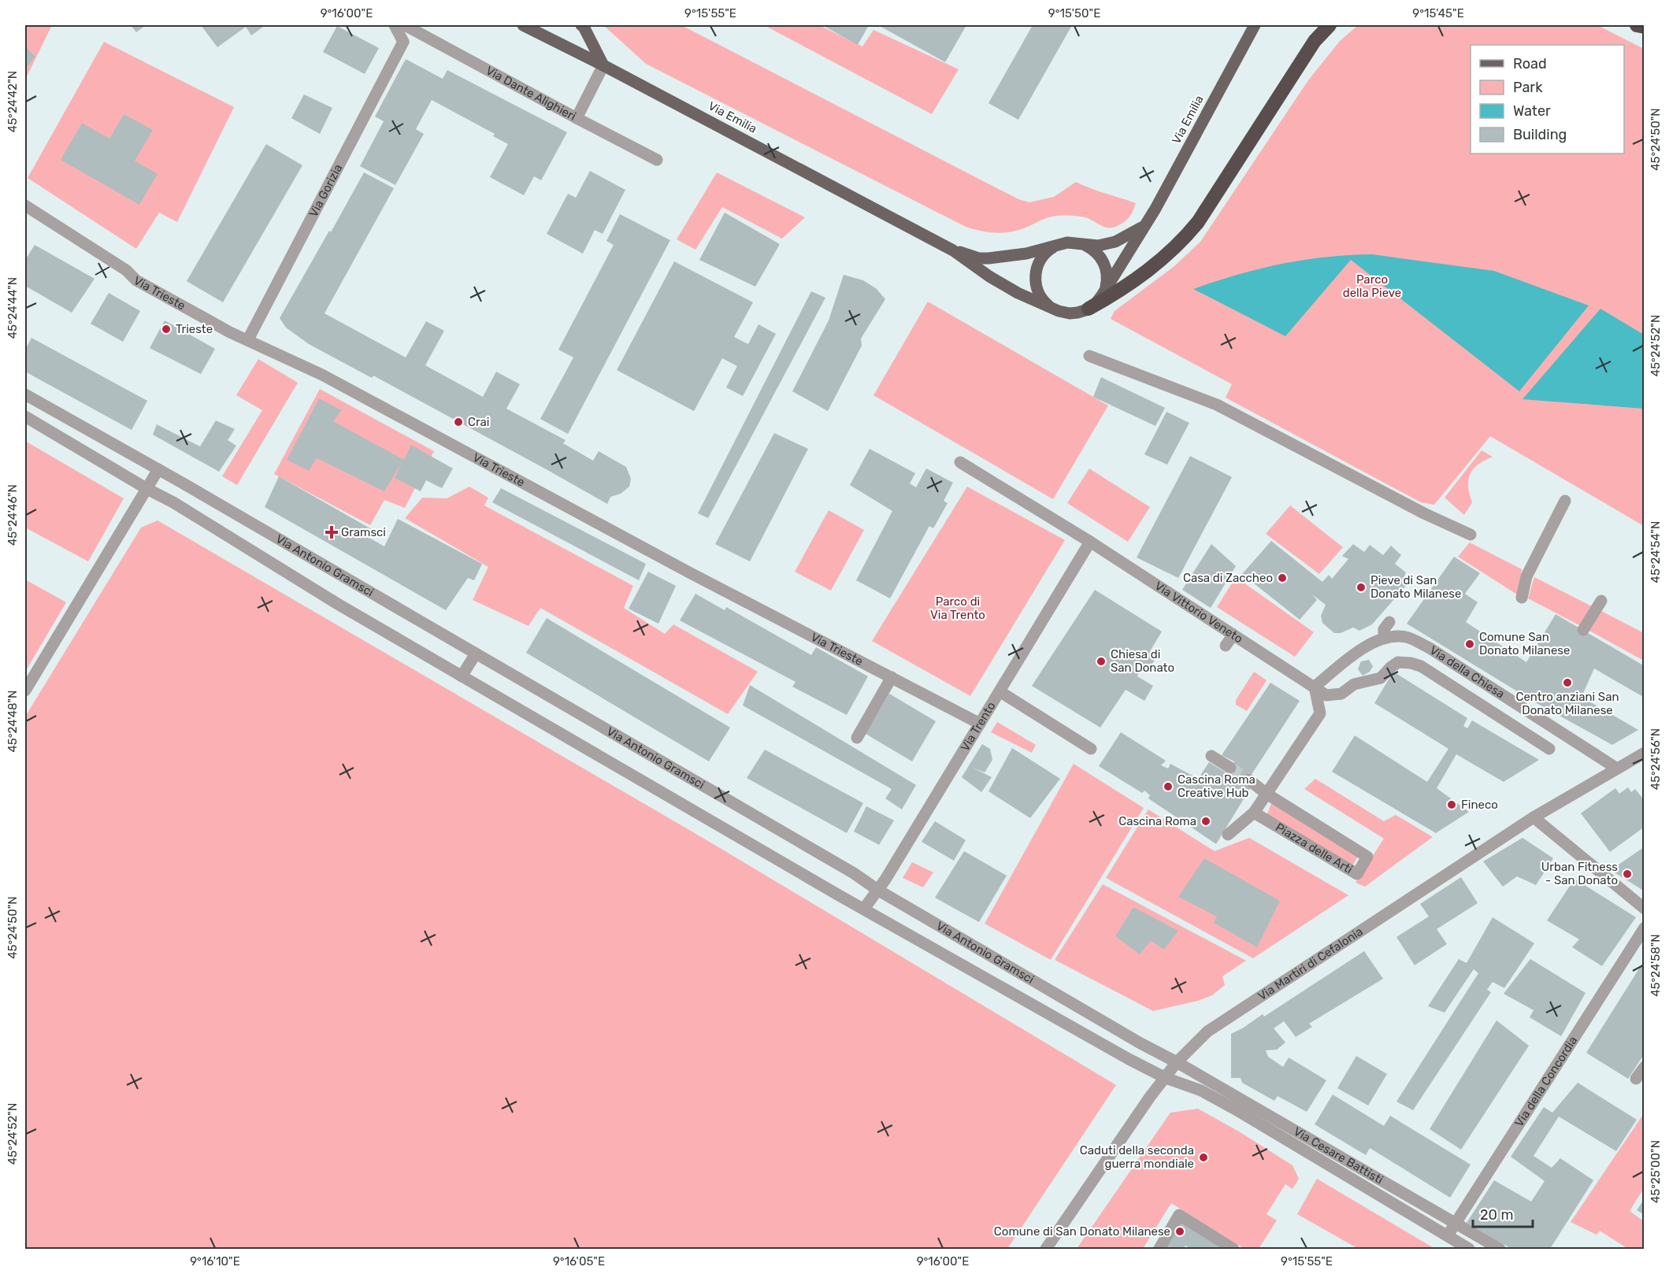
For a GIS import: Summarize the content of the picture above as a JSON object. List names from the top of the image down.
{
  "streets": {
    "main road": ["Via Emilia"],
    "street": [
      "Via Dante Alighieri",
      "Via Gorizia",
      "Via Trieste",
      "Via Antonio Gramsci",
      "Via Vittorio Veneto",
      "Via della Chiesa",
      "Via Trento",
      "Piazza delle Arti",
      "Via Martiri di Cefalonia",
      "Via della Concordia",
      "Via Cesare Battisti"
    ]
  },
  "crossings": [
    ["Via Gorizia", "Via Trieste"],
    ["Via Trieste", "Via Trento"],
    ["Via Antonio Gramsci", "Via Trento"],
    ["Via Antonio Gramsci", "Via Martiri di Cefalonia"],
    ["Via Antonio Gramsci", "Via Cesare Battisti"],
    ["Via Vittorio Veneto", "Via della Chiesa"],
    ["Via Vittorio Veneto", "Via Trento"],
    ["Via della Chiesa", "Via Martiri di Cefalonia"],
    ["Via Martiri di Cefalonia", "Via Cesare Battisti"],
    ["Via della Concordia", "Via Cesare Battisti"]
  ],
  "parks": ["Parco della Pieve", "Parco di Via Trento"],
  "places": {
    "other": [
      "Trieste",
      "Crai",
      "Casa di Zaccheo",
      "Pieve di San Donato Milanese",
      "Comune San Donato Milanese",
      "Chiesa di San Donato",
      "Centro anziani San Donato Milanese",
      "Cascina Roma Creative Hub",
      "Fineco",
      "Cascina Roma",
      "Urban Fitness - San Donato",
      "Caduti della seconda guerra mondiale",
      "Comune di San Donato Milanese"
    ],
    "health": ["Gramsci"]
  },
  "legend": [
    "Road",
    "Park",
    "Water",
    "Building"
  ],
  "scale_bar": "20 m",
  "coordinates": [
    "9°16'00\"E",
    "9°15'55\"E",
    "9°15'50\"E",
    "9°15'45\"E",
    "45°24'42\"N",
    "45°24'50\"N",
    "45°24'44\"N",
    "45°24'52\"N",
    "45°24'46\"N",
    "45°24'54\"N",
    "45°24'48\"N",
    "45°24'56\"N",
    "45°24'58\"N",
    "45°25'00\"N",
    "9°16'10\"E",
    "9°16'05\"E"
  ]
}
